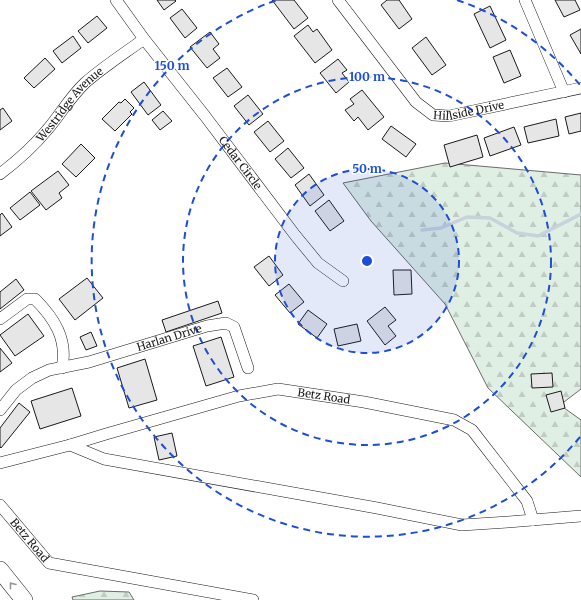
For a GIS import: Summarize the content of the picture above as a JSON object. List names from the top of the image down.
{
  "streets": {
    "street": [
      "Westridge Avenue",
      "Hillside Drive",
      "Cedar Circle",
      "Harlan Drive",
      "Betz Road"
    ]
  },
  "crossings": [
    ["Westridge Avenue", "Cedar Circle"]
  ],
  "rings": ["150 m", "100 m", "50 m"]
}
